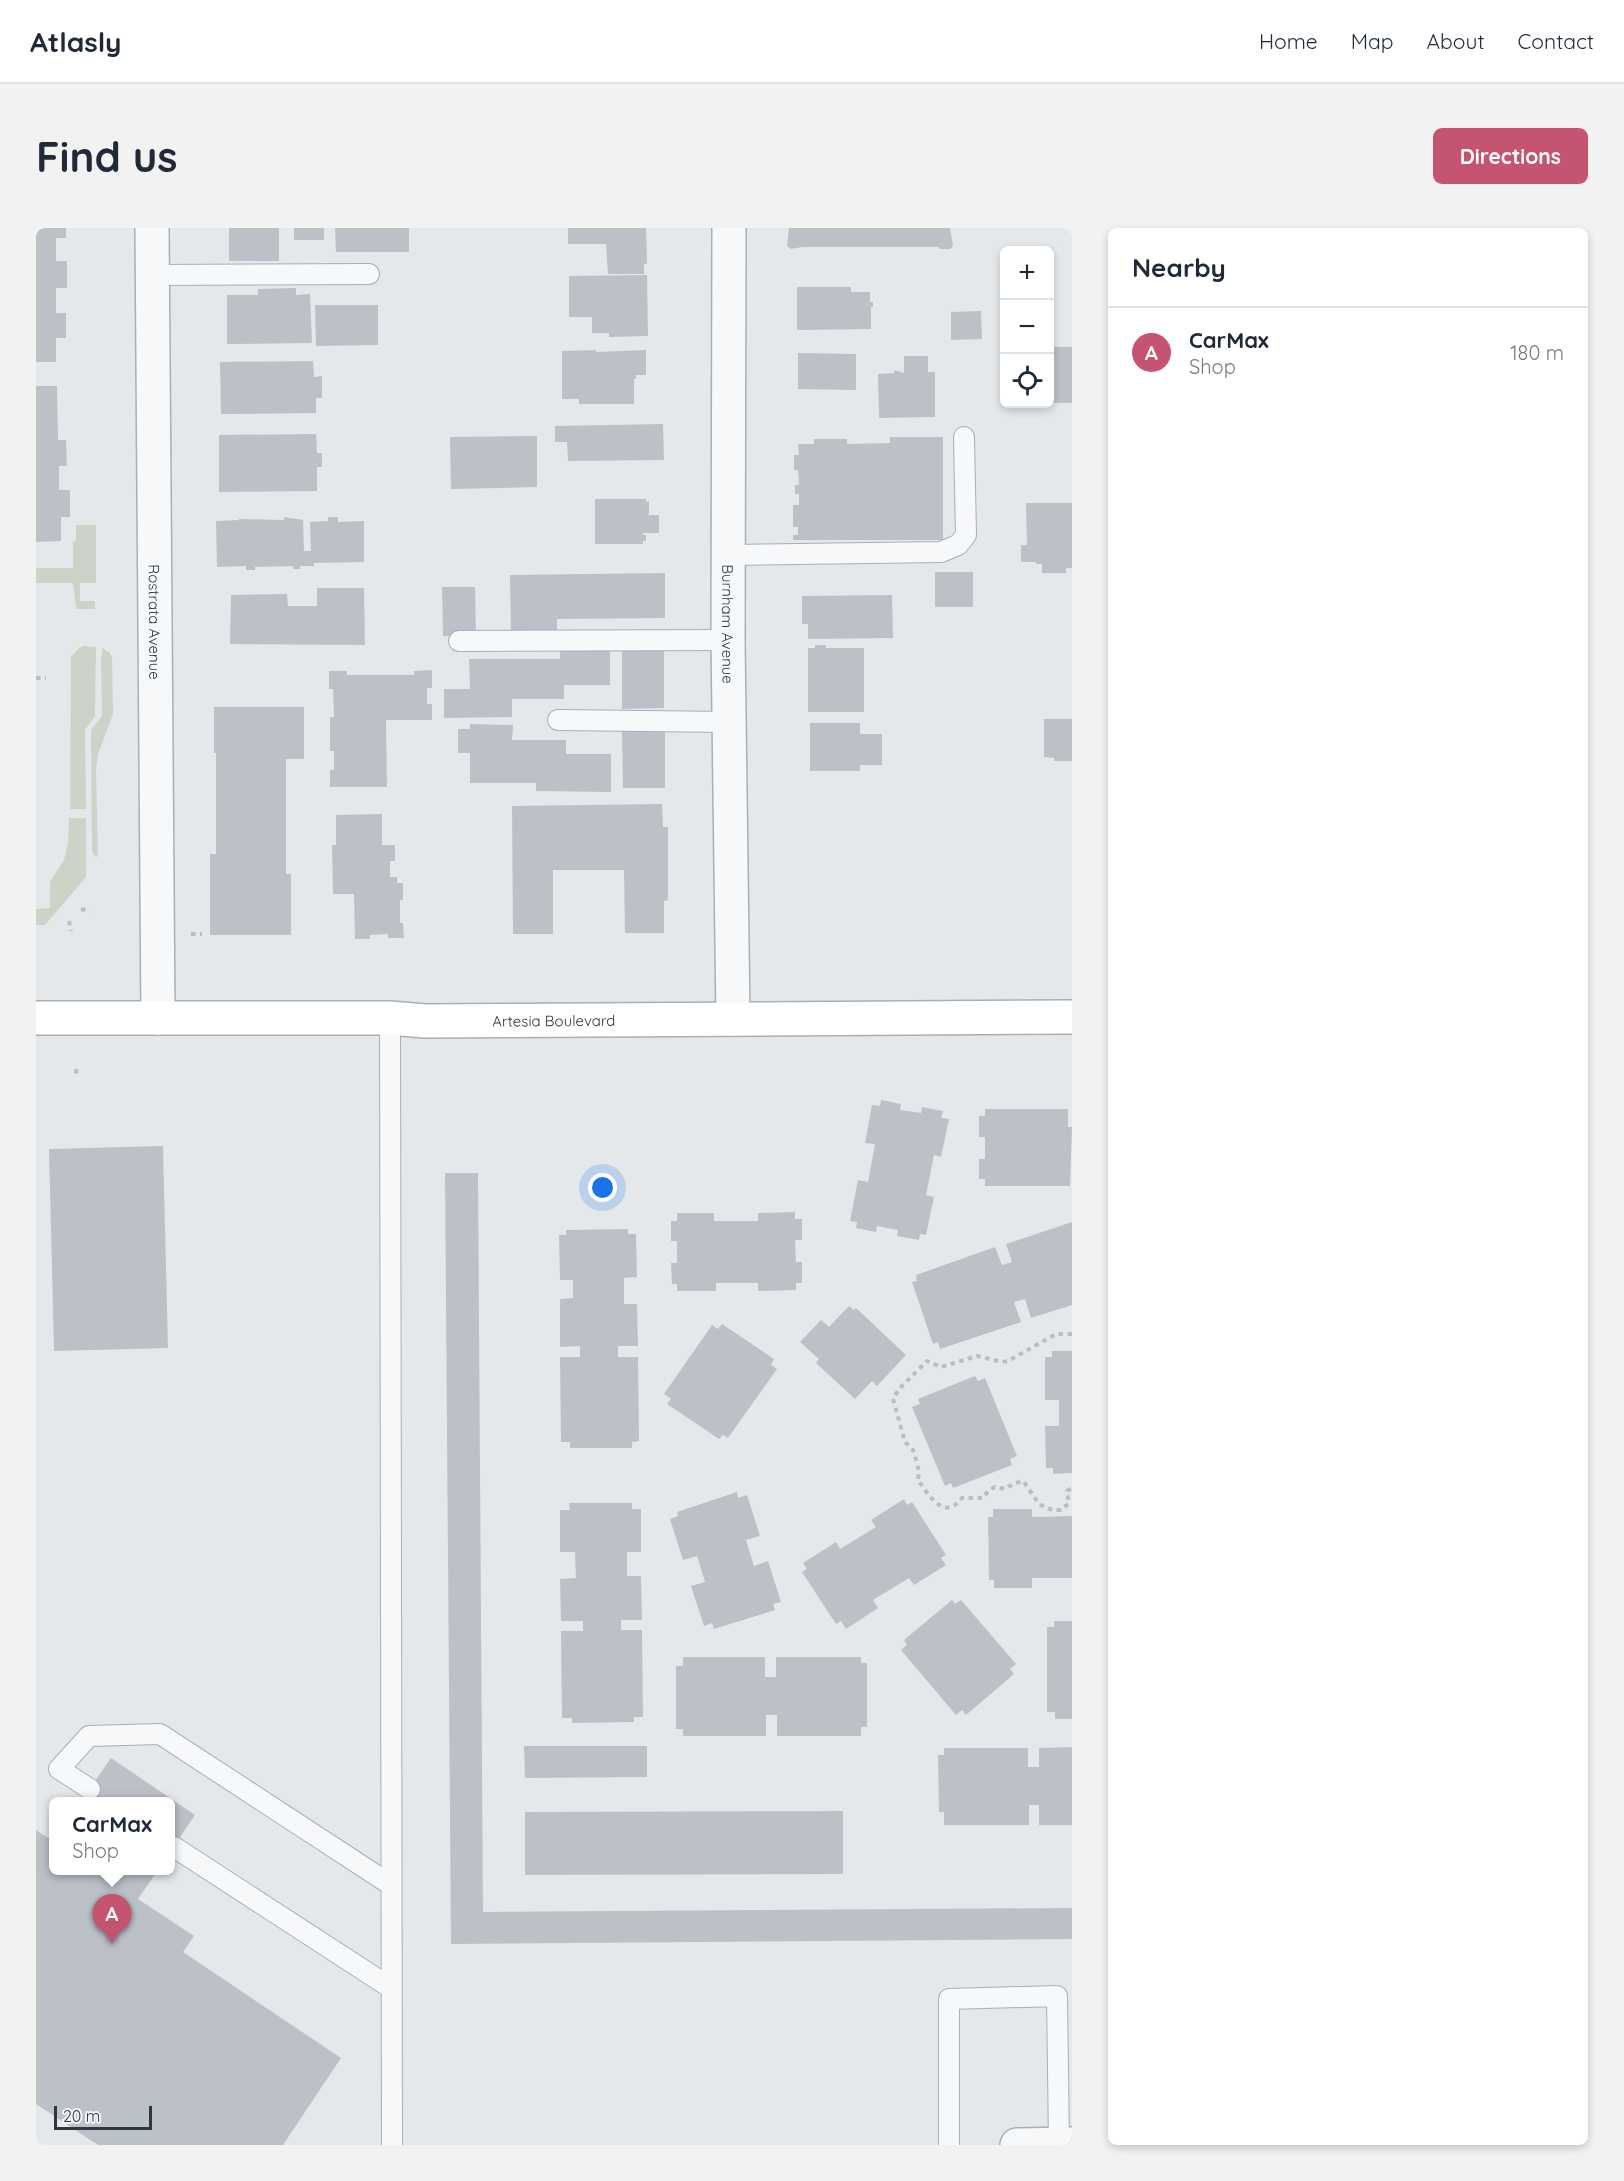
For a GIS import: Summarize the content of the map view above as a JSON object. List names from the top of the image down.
{
  "streets": {
    "main road": ["Artesia Boulevard"],
    "street": ["Rostrata Avenue", "Burnham Avenue"]
  },
  "crossings": [
    ["Rostrata Avenue", "Artesia Boulevard"],
    ["Burnham Avenue", "Artesia Boulevard"]
  ],
  "scale_bar": "20 m",
  "page": {
    "header": "Atlasly",
    "nav": [
      "Home",
      "Map",
      "About",
      "Contact"
    ],
    "buttons": "Directions",
    "title": "Find us",
    "heading": "Nearby",
    "map_buttons": ["+", "−"],
    "list": [
      {
        "mark": "A",
        "name": "CarMax",
        "note": "Shop",
        "value": "180 m"
      }
    ],
    "popup": ["CarMax", "Shop"],
    "pins": "A",
    "scale": "20 m"
  }
}
